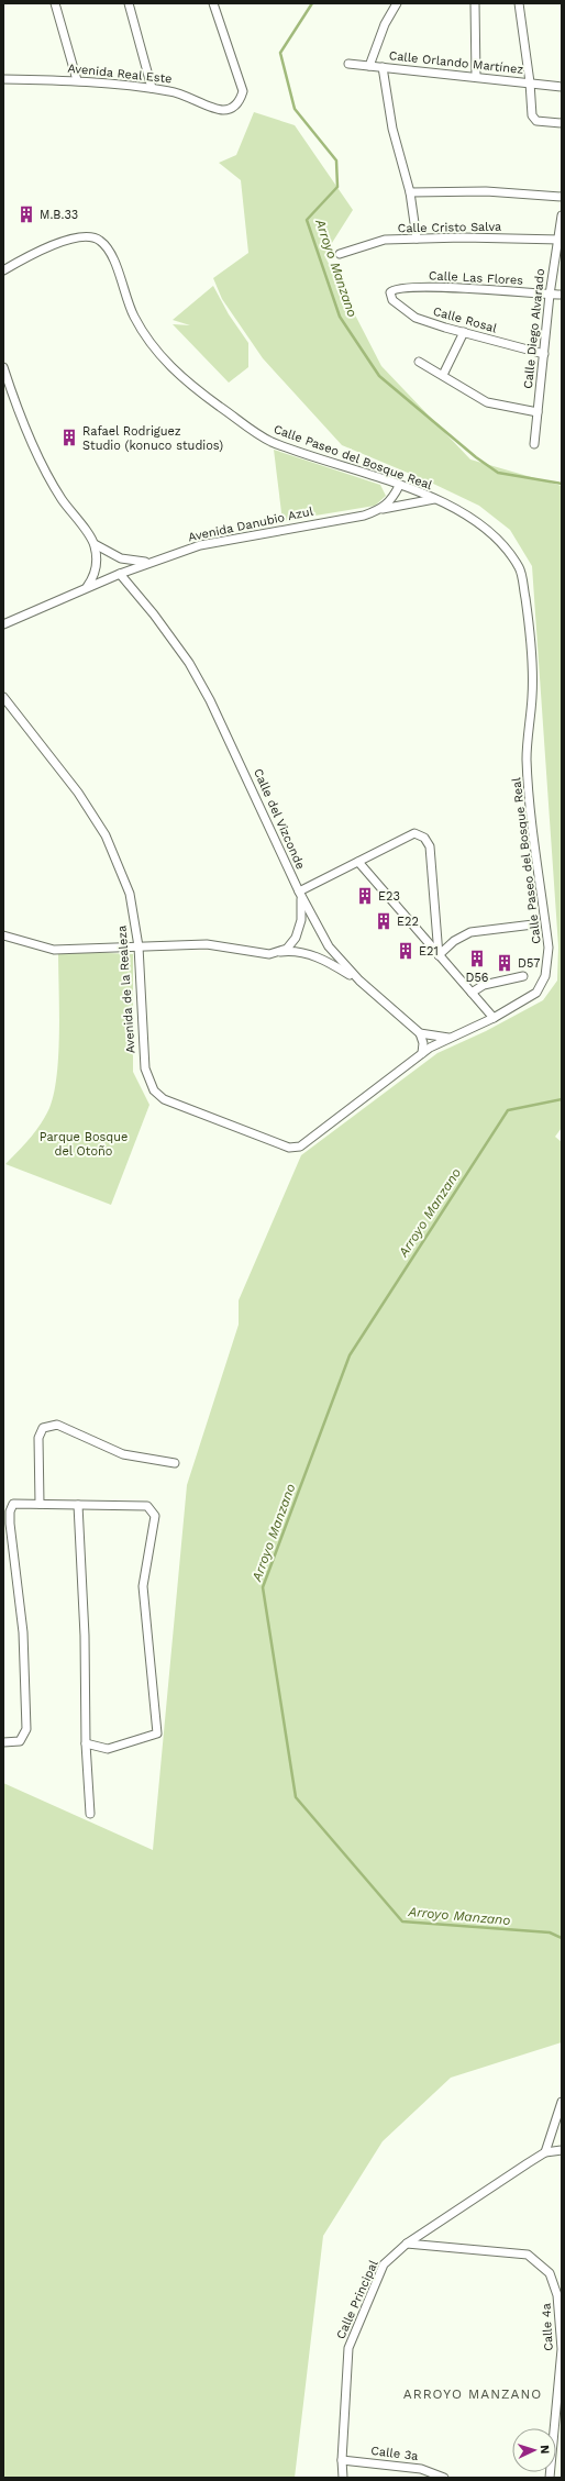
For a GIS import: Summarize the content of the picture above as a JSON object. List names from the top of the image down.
{
  "streets": {
    "street": [
      "Calle Orlando Martínez",
      "Avenida Real Este",
      "Calle Cristo Salva",
      "Calle Las Flores",
      "Calle Rosal",
      "Calle Diego Alvarado",
      "Calle Paseo del Bosque Real",
      "Avenida Danubio Azul",
      "Calle del Vizconde",
      "Avenida de la Realeza",
      "Calle Principal",
      "Calle 4a",
      "Calle 3a"
    ]
  },
  "crossings": [
    ["Calle Cristo Salva", "Calle Diego Alvarado"],
    ["Calle Las Flores", "Calle Rosal"],
    ["Calle Las Flores", "Calle Diego Alvarado"],
    ["Calle Rosal", "Calle Diego Alvarado"],
    ["Calle Paseo del Bosque Real", "Avenida Danubio Azul"],
    ["Calle Paseo del Bosque Real", "Avenida de la Realeza"],
    ["Avenida Danubio Azul", "Calle del Vizconde"],
    ["Calle Principal", "Calle 4a"],
    ["Calle Principal", "Calle 3a"]
  ],
  "districts": ["ARROYO MANZANO"],
  "water": ["Arroyo Manzano"],
  "parks": ["Parque Bosque del Otoño"],
  "places": {
    "building": [
      "M.B.33",
      "Rafael Rodriguez Studio (konuco studios)",
      "E23",
      "E22",
      "E21",
      "D56",
      "D57"
    ]
  },
  "north": "right"
}
